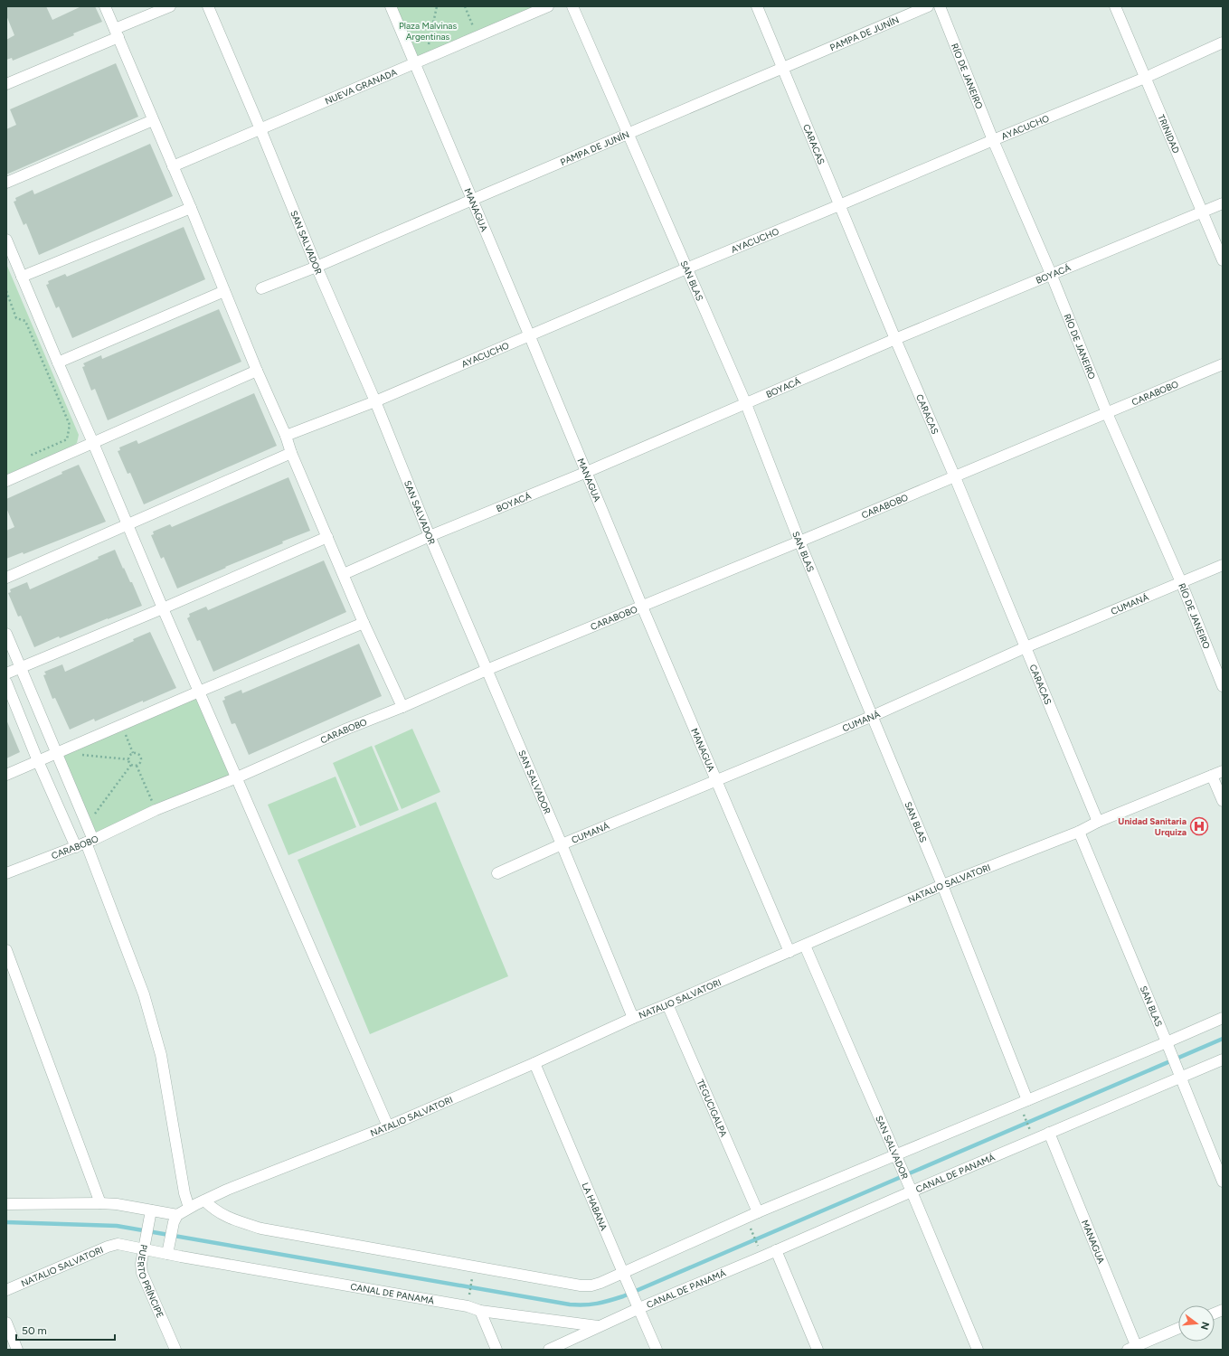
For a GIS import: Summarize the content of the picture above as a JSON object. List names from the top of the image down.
{
  "streets": {
    "street": [
      "PAMPA DE JUNÍN",
      "RÍO DE JANEIRO",
      "NUEVA GRANADA",
      "AYACUCHO",
      "TRINIDAD",
      "CARACAS",
      "MANAGUA",
      "SAN SALVADOR",
      "BOYACÁ",
      "SAN BLAS",
      "CARABOBO",
      "CUMANÁ",
      "NATALIO SALVATORI",
      "TEGUCIGALPA",
      "CANAL DE PANAMÁ",
      "LA HABANA",
      "PUERTO PRÍNCIPE"
    ]
  },
  "crossings": [
    ["PAMPA DE JUNÍN", "CARACAS"],
    ["PAMPA DE JUNÍN", "MANAGUA"],
    ["PAMPA DE JUNÍN", "SAN SALVADOR"],
    ["PAMPA DE JUNÍN", "SAN BLAS"],
    ["RÍO DE JANEIRO", "AYACUCHO"],
    ["RÍO DE JANEIRO", "BOYACÁ"],
    ["RÍO DE JANEIRO", "CARABOBO"],
    ["RÍO DE JANEIRO", "CUMANÁ"],
    ["NUEVA GRANADA", "MANAGUA"],
    ["NUEVA GRANADA", "SAN SALVADOR"],
    ["AYACUCHO", "TRINIDAD"],
    ["AYACUCHO", "CARACAS"],
    ["AYACUCHO", "MANAGUA"],
    ["AYACUCHO", "SAN SALVADOR"],
    ["AYACUCHO", "SAN BLAS"],
    ["TRINIDAD", "BOYACÁ"],
    ["CARACAS", "BOYACÁ"],
    ["CARACAS", "CARABOBO"],
    ["CARACAS", "CUMANÁ"],
    ["CARACAS", "NATALIO SALVATORI"],
    ["MANAGUA", "BOYACÁ"],
    ["MANAGUA", "CARABOBO"],
    ["MANAGUA", "CUMANÁ"],
    ["MANAGUA", "NATALIO SALVATORI"],
    ["MANAGUA", "CANAL DE PANAMÁ"],
    ["SAN SALVADOR", "BOYACÁ"],
    ["SAN SALVADOR", "CARABOBO"],
    ["SAN SALVADOR", "CUMANÁ"],
    ["SAN SALVADOR", "NATALIO SALVATORI"],
    ["SAN SALVADOR", "CANAL DE PANAMÁ"],
    ["BOYACÁ", "SAN BLAS"],
    ["SAN BLAS", "CARABOBO"],
    ["SAN BLAS", "CUMANÁ"],
    ["SAN BLAS", "NATALIO SALVATORI"],
    ["SAN BLAS", "CANAL DE PANAMÁ"],
    ["NATALIO SALVATORI", "TEGUCIGALPA"],
    ["NATALIO SALVATORI", "CANAL DE PANAMÁ"],
    ["NATALIO SALVATORI", "LA HABANA"],
    ["CANAL DE PANAMÁ", "LA HABANA"],
    ["CANAL DE PANAMÁ", "PUERTO PRÍNCIPE"]
  ],
  "parks": ["Plaza Malvinas Argentinas"],
  "places": {
    "hospital": ["Unidad Sanitaria Urquiza"]
  },
  "scale_bar": "50 m",
  "north": "right"
}
